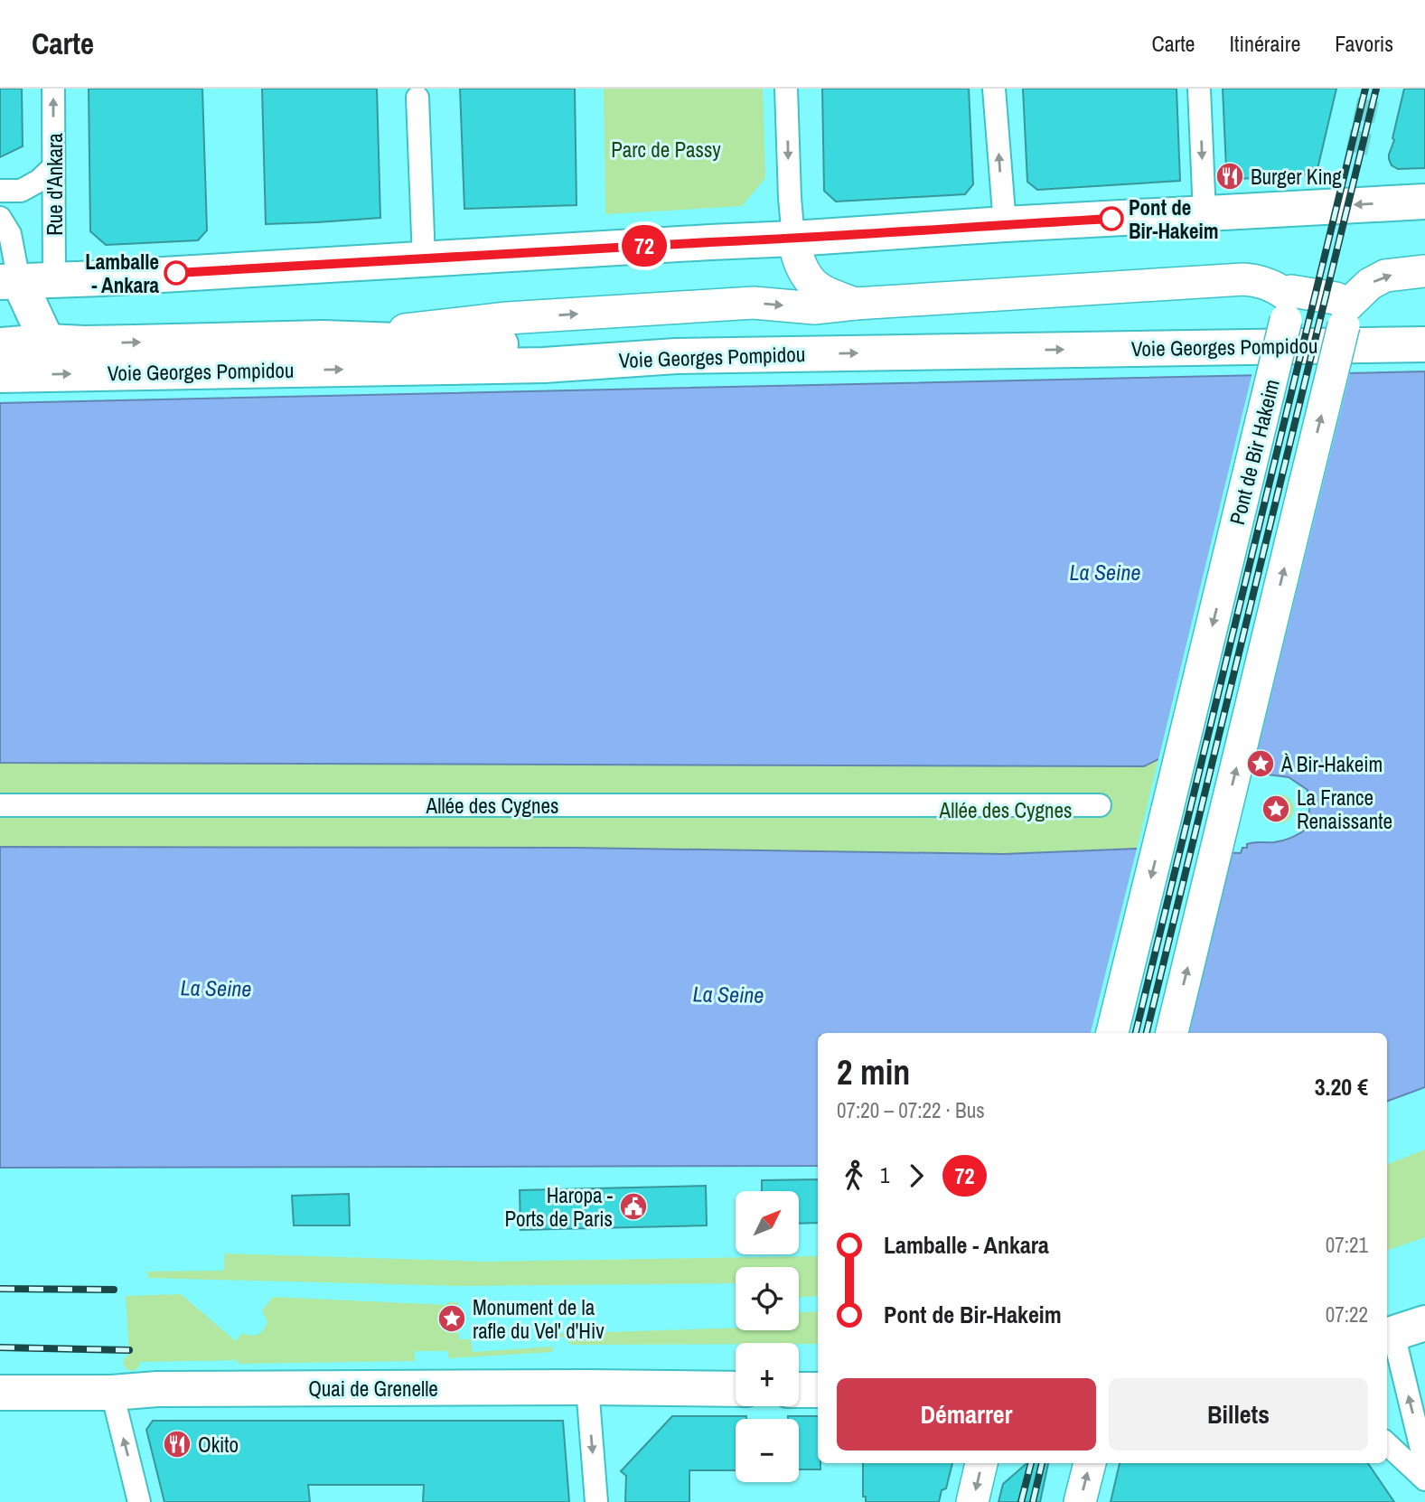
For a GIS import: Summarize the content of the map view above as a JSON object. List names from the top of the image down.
{
  "streets": {
    "main road": ["Voie Georges Pompidou", "Pont de Bir Hakeim", "Quai de Grenelle"],
    "street": ["Rue d'Ankara", "Allée des Cygnes"]
  },
  "one_way": ["Rue d'Ankara"],
  "water": ["La Seine"],
  "parks": ["Parc de Passy", "Allée des Cygnes"],
  "places": {
    "restaurant": ["Burger King", "Okito"],
    "other": ["Pont de Bir-Hakeim", "Lamballe - Ankara"],
    "place": ["À Bir-Hakeim", "La France Renaissante", "Monument de la rafle du Vel' d'Hiv"],
    "public building": ["Haropa - Ports de Paris"]
  },
  "lines": ["bus line 72"],
  "north": "top right",
  "page": {
    "header": "Carte",
    "nav": ["Carte", "Itinéraire", "Favoris"],
    "on_map": "72",
    "heading": ["2 min", "07:20 – 07:22 · Bus", "3.20 €"],
    "legs": ["1", "72"],
    "map_buttons": ["+", "−"],
    "list": [
      {
        "name": "Lamballe - Ankara",
        "value": "07:21"
      },
      {
        "name": "Pont de Bir-Hakeim",
        "value": "07:22"
      }
    ],
    "buttons": ["Démarrer", "Billets"]
  }
}
